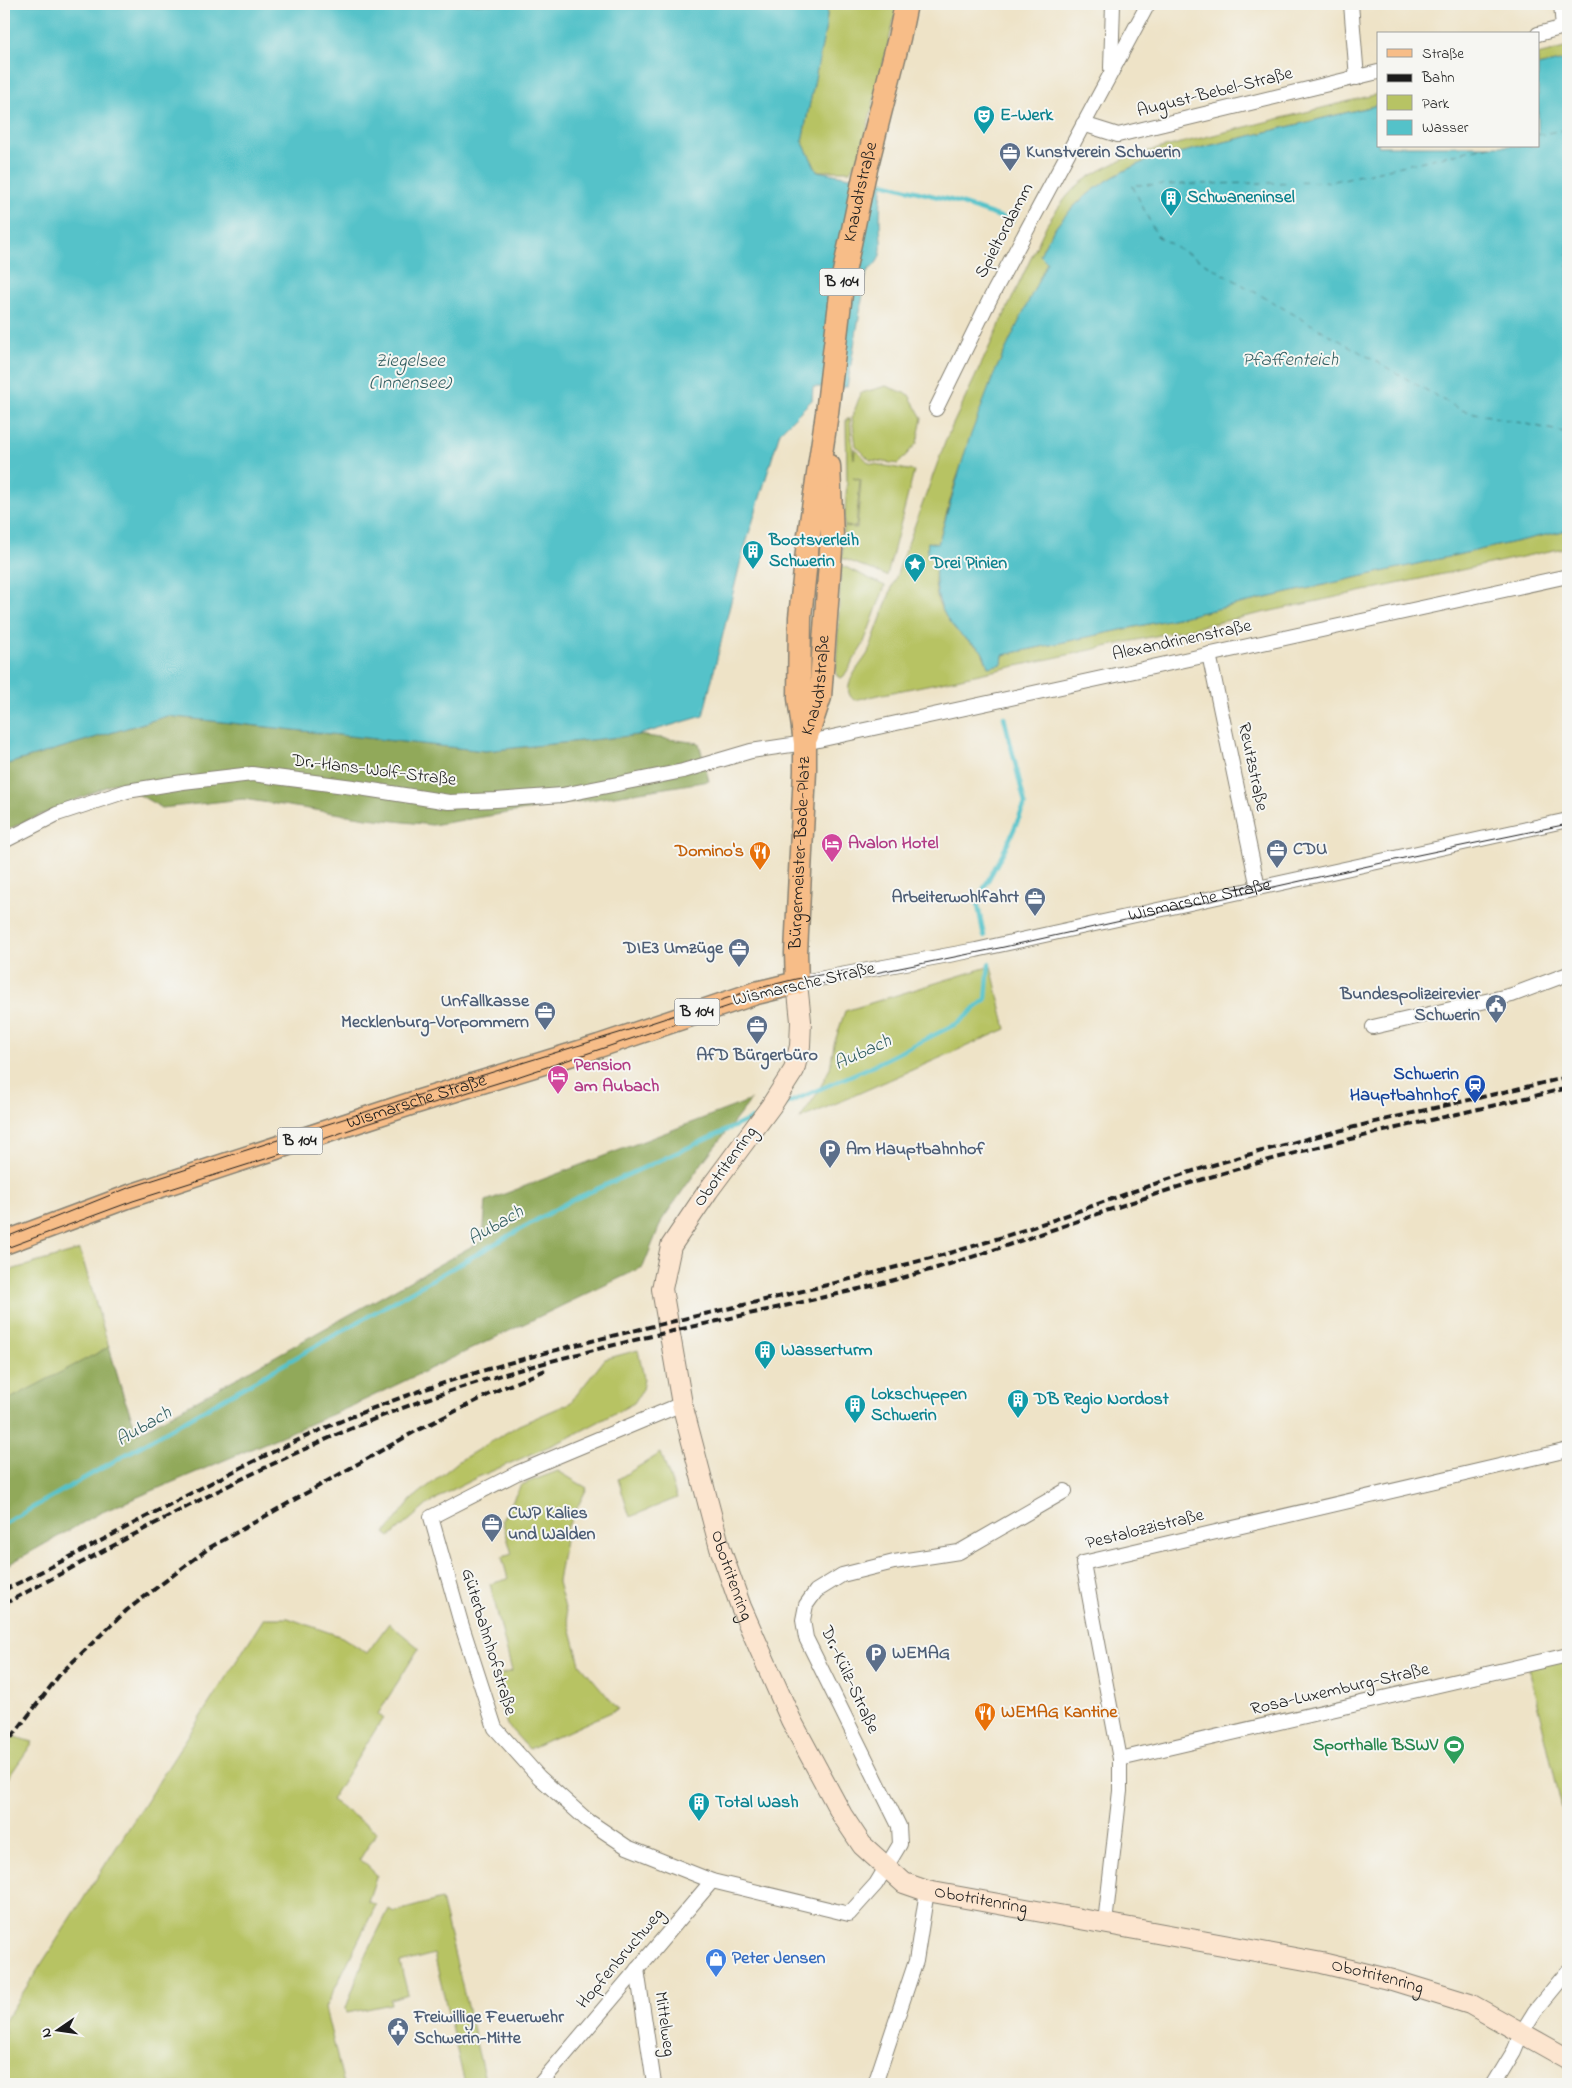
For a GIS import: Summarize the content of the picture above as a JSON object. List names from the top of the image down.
{
  "streets": {
    "main road": [
      "Knaudtstraße",
      "B 104",
      "Bürgermeister-Bade-Platz",
      "Wismarsche Straße"
    ],
    "street": [
      "August-Bebel-Straße",
      "Spieltordamm",
      "Alexandrinenstraße",
      "Reutzstraße",
      "Dr.-Hans-Wolf-Straße",
      "Obotritenring",
      "Pestalozzistraße",
      "Güterbahnhofstraße",
      "Dr.-Külz-Straße",
      "Rosa-Luxemburg-Straße",
      "Hopfenbruchweg",
      "Mittelweg"
    ]
  },
  "crossings": [
    ["August-Bebel-Straße", "Spieltordamm"],
    ["Knaudtstraße", "Alexandrinenstraße"],
    ["Knaudtstraße", "Dr.-Hans-Wolf-Straße"],
    ["Knaudtstraße", "Bürgermeister-Bade-Platz"],
    ["Alexandrinenstraße", "Reutzstraße"],
    ["Alexandrinenstraße", "Dr.-Hans-Wolf-Straße"],
    ["Alexandrinenstraße", "Bürgermeister-Bade-Platz"],
    ["Reutzstraße", "Wismarsche Straße"],
    ["Dr.-Hans-Wolf-Straße", "Bürgermeister-Bade-Platz"],
    ["Bürgermeister-Bade-Platz", "Wismarsche Straße"],
    ["Bürgermeister-Bade-Platz", "Obotritenring"],
    ["Obotritenring", "Pestalozzistraße"],
    ["Obotritenring", "Güterbahnhofstraße"],
    ["Obotritenring", "Dr.-Külz-Straße"],
    ["Pestalozzistraße", "Rosa-Luxemburg-Straße"],
    ["Güterbahnhofstraße", "Dr.-Külz-Straße"],
    ["Güterbahnhofstraße", "Hopfenbruchweg"],
    ["Hopfenbruchweg", "Mittelweg"]
  ],
  "water": ["Pfaffenteich", "Ziegelsee (Innensee)", "Aubach"],
  "places": {
    "theatre": ["E-Werk"],
    "office": [
      "Kunstverein Schwerin",
      "CDU",
      "Arbeiterwohlfahrt",
      "DIE3 Umzüge",
      "Unfallkasse Mecklenburg-Vorpommern",
      "AfD Bürgerbüro",
      "CWP Kalies und Walden"
    ],
    "building": [
      "Schwaneninsel",
      "Bootsverleih Schwerin",
      "Wasserturm",
      "DB Regio Nordost",
      "Lokschuppen Schwerin",
      "Total Wash"
    ],
    "place": ["Drei Pinien"],
    "hotel": ["Avalon Hotel", "Pension am Aubach"],
    "restaurant": ["Domino's", "WEMAG Kantine"],
    "public building": ["Bundespolizeirevier Schwerin", "Freiwillige Feuerwehr Schwerin-Mitte"],
    "station": ["Schwerin Hauptbahnhof"],
    "parking": ["Am Hauptbahnhof", "WEMAG"],
    "sports": ["Sporthalle BSWV"],
    "shop": ["Peter Jensen"]
  },
  "legend": [
    "Straße",
    "Bahn",
    "Park",
    "Wasser"
  ],
  "north": "left"
}
